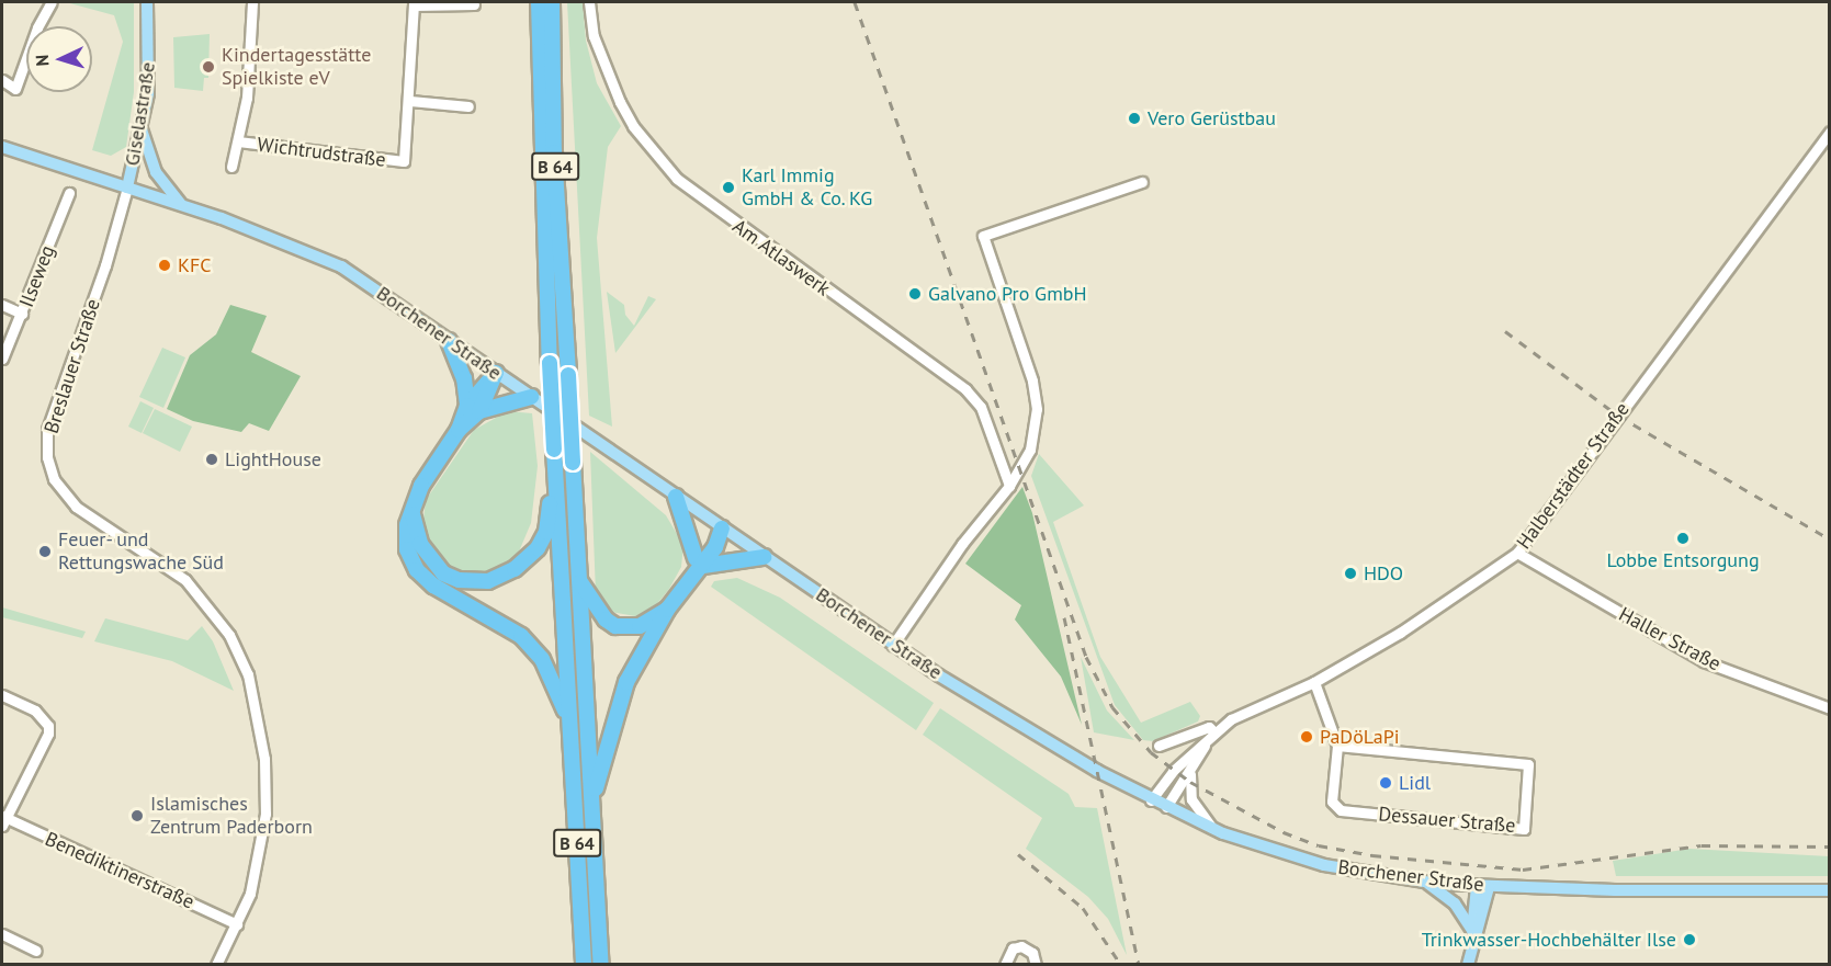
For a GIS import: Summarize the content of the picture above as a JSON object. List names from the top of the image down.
{
  "streets": {
    "highway": ["B 64"],
    "main road": ["Giselastraße", "Borchener Straße"],
    "street": [
      "Wichtrudstraße",
      "Am Atlaswerk",
      "Ilseweg",
      "Breslauer Straße",
      "Halberstädter Straße",
      "Haller Straße",
      "Dessauer Straße",
      "Benediktinerstraße"
    ]
  },
  "crossings": [
    ["Giselastraße", "Borchener Straße"],
    ["Giselastraße", "Breslauer Straße"],
    ["Borchener Straße", "Breslauer Straße"],
    ["Borchener Straße", "Halberstädter Straße"],
    ["Breslauer Straße", "Benediktinerstraße"],
    ["Halberstädter Straße", "Haller Straße"],
    ["Halberstädter Straße", "Dessauer Straße"]
  ],
  "places": [
    "Kindertagesstätte Spielkiste eV",
    "Vero Gerüstbau",
    "Karl Immig GmbH & Co. KG",
    "KFC",
    "Galvano Pro GmbH",
    "LightHouse",
    "Lobbe Entsorgung",
    "Feuer- und Rettungswache Süd",
    "HDO",
    "PaDöLaPi",
    "Lidl",
    "Islamisches Zentrum Paderborn",
    "Trinkwasser-Hochbehälter Ilse"
  ],
  "north": "left"
}
